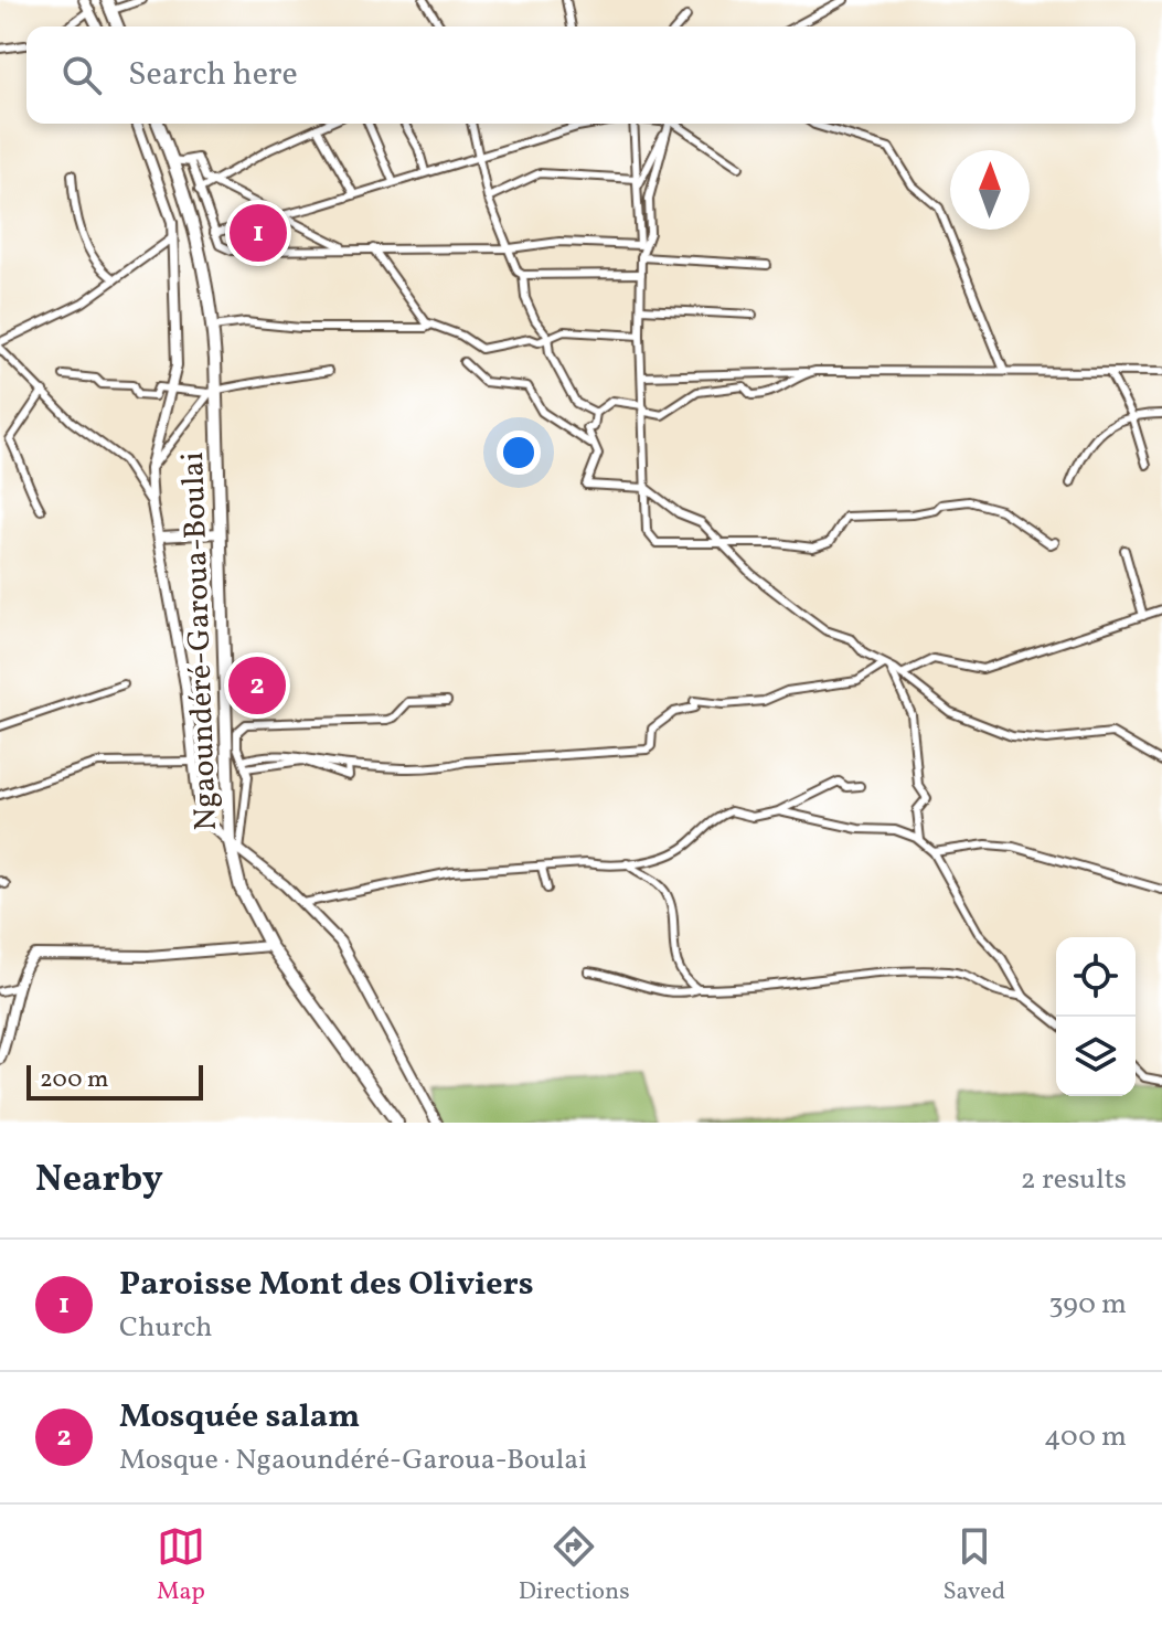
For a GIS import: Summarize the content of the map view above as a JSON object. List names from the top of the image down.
{
  "streets": {
    "highway": ["Ngaoundéré-Garoua-Boulai"]
  },
  "scale_bar": "200 m",
  "north": "top",
  "page": {
    "search": "Search here",
    "pins": ["1", "2"],
    "scale": "200 m",
    "heading": ["Nearby", "2 results"],
    "list": [
      {
        "mark": "1",
        "name": "Paroisse Mont des Oliviers",
        "note": "Church",
        "value": "390 m"
      },
      {
        "mark": "2",
        "name": "Mosquée salam",
        "note": "Mosque · Ngaoundéré-Garoua-Boulai",
        "value": "400 m"
      }
    ],
    "nav": ["Map", "Directions", "Saved"]
  }
}
